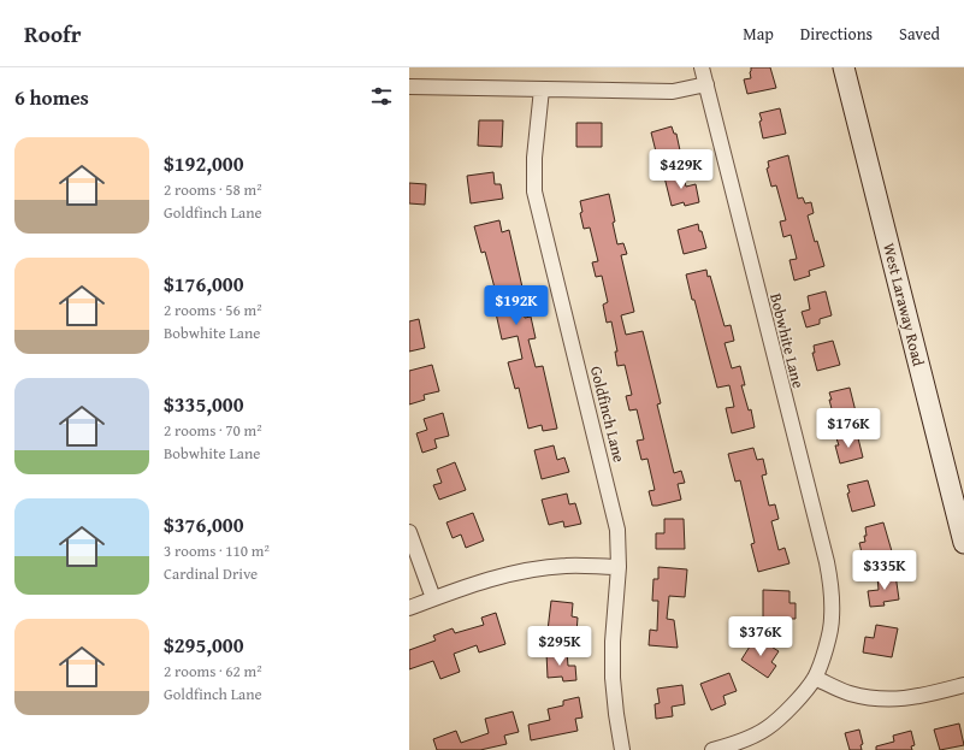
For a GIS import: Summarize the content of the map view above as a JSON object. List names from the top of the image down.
{
  "streets": {
    "main road": ["West Laraway Road"],
    "street": ["Bobwhite Lane", "Goldfinch Lane"]
  },
  "page": {
    "header": "Roofr",
    "nav": ["Map", "Directions", "Saved"],
    "heading": "6 homes",
    "list": [
      {
        "name": "$192,000",
        "note": "2 rooms · 58 m² · Goldfinch Lane"
      },
      {
        "name": "$176,000",
        "note": "2 rooms · 56 m² · Bobwhite Lane"
      },
      {
        "name": "$335,000",
        "note": "2 rooms · 70 m² · Bobwhite Lane"
      },
      {
        "name": "$376,000",
        "note": "3 rooms · 110 m² · Cardinal Drive"
      },
      {
        "name": "$295,000",
        "note": "2 rooms · 62 m² · Goldfinch Lane"
      }
    ],
    "price": [
      "$429K",
      "$192K",
      "$176K",
      "$335K",
      "$376K",
      "$295K"
    ]
  }
}
